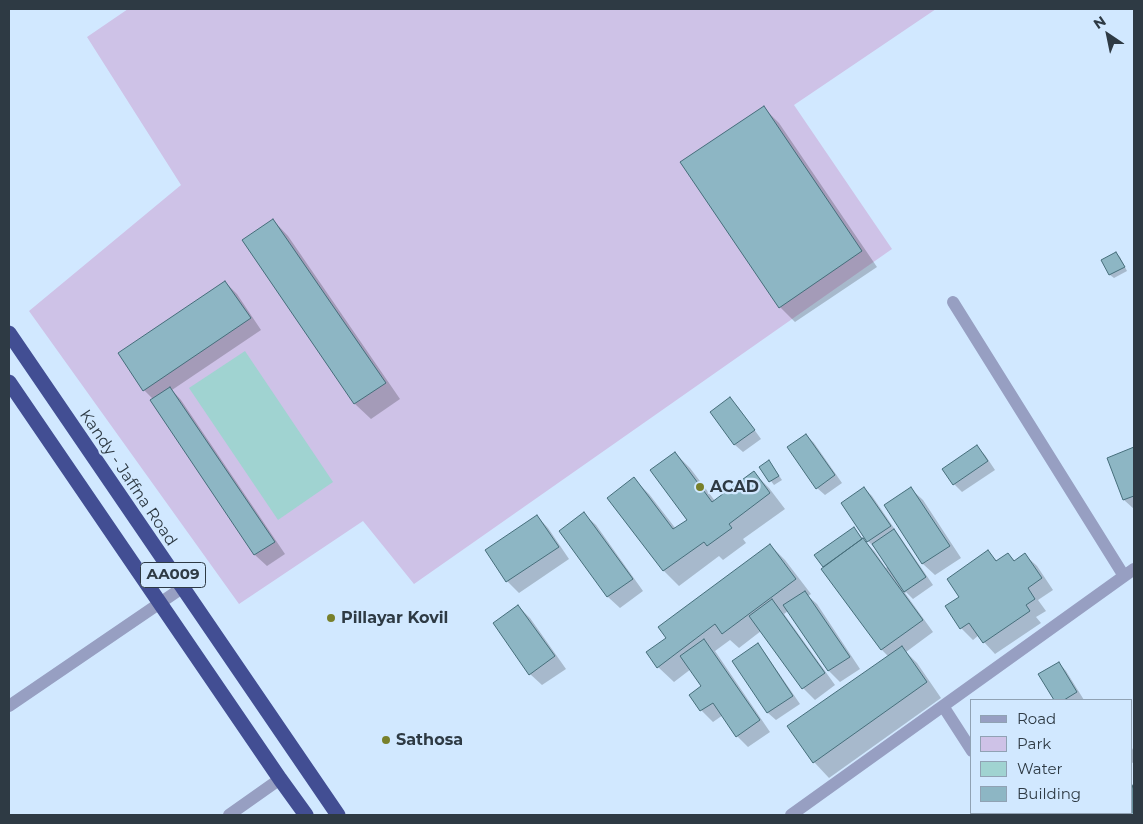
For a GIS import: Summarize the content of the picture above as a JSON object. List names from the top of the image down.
{
  "streets": {
    "highway": ["Kandy - Jaffna Road", "AA009"]
  },
  "places": ["ACAD", "Pillayar Kovil", "Sathosa"],
  "legend": [
    "Road",
    "Park",
    "Water",
    "Building"
  ],
  "north": "top left"
}
